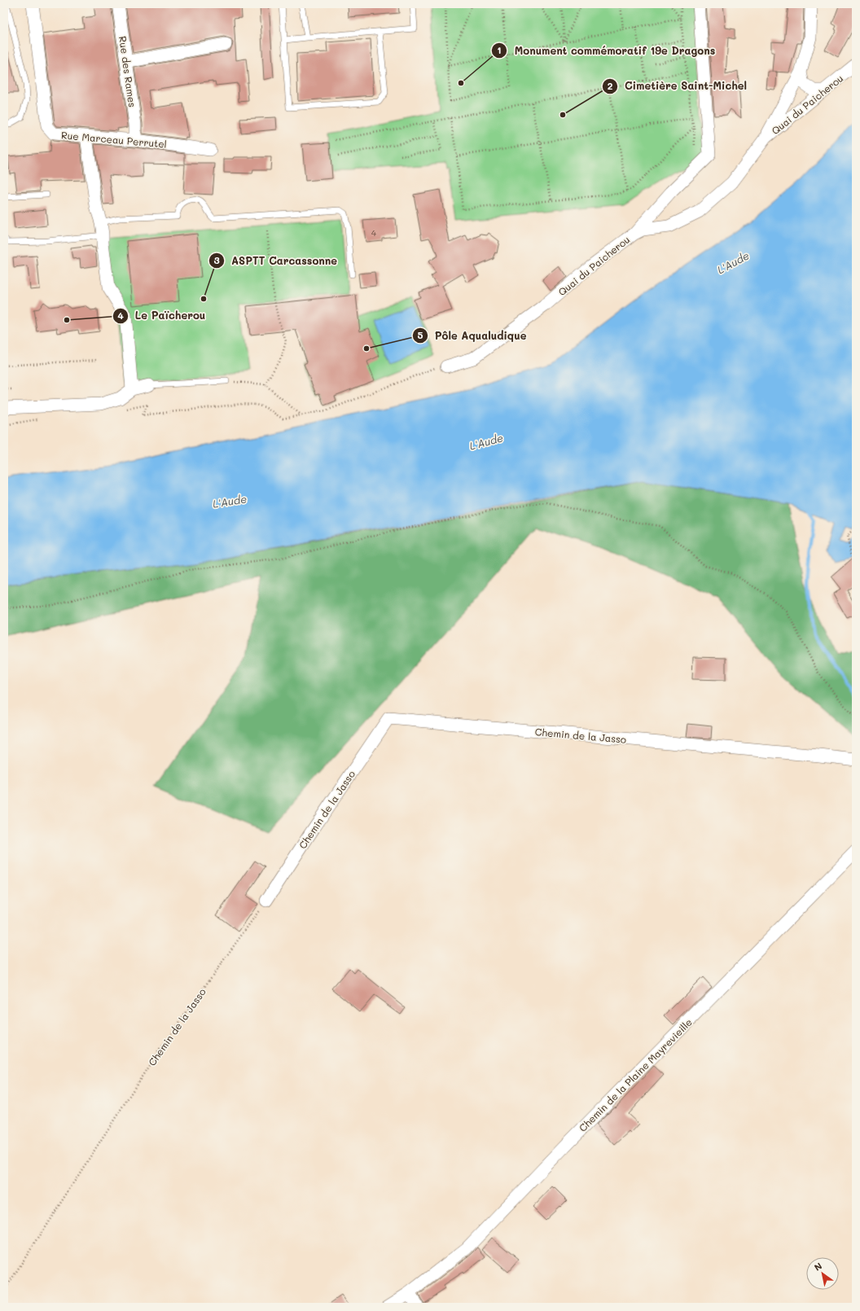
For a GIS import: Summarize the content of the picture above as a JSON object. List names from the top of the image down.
{
  "streets": {
    "street": [
      "Rue des Rames",
      "Quai du Paicherou",
      "Rue Marceau Perrutel",
      "Chemin de la Jasso",
      "Chemin de la Plaine Mayrevieille"
    ]
  },
  "crossings": [
    ["Rue des Rames", "Rue Marceau Perrutel"]
  ],
  "water": ["L'Aude"],
  "places": [
    "Monument commémoratif 19e Dragons",
    "Cimetière Saint-Michel",
    "ASPTT Carcassonne",
    "Le Païcherou",
    "Pôle Aqualudique"
  ],
  "house_numbers": ["4"],
  "north": "top left"
}
